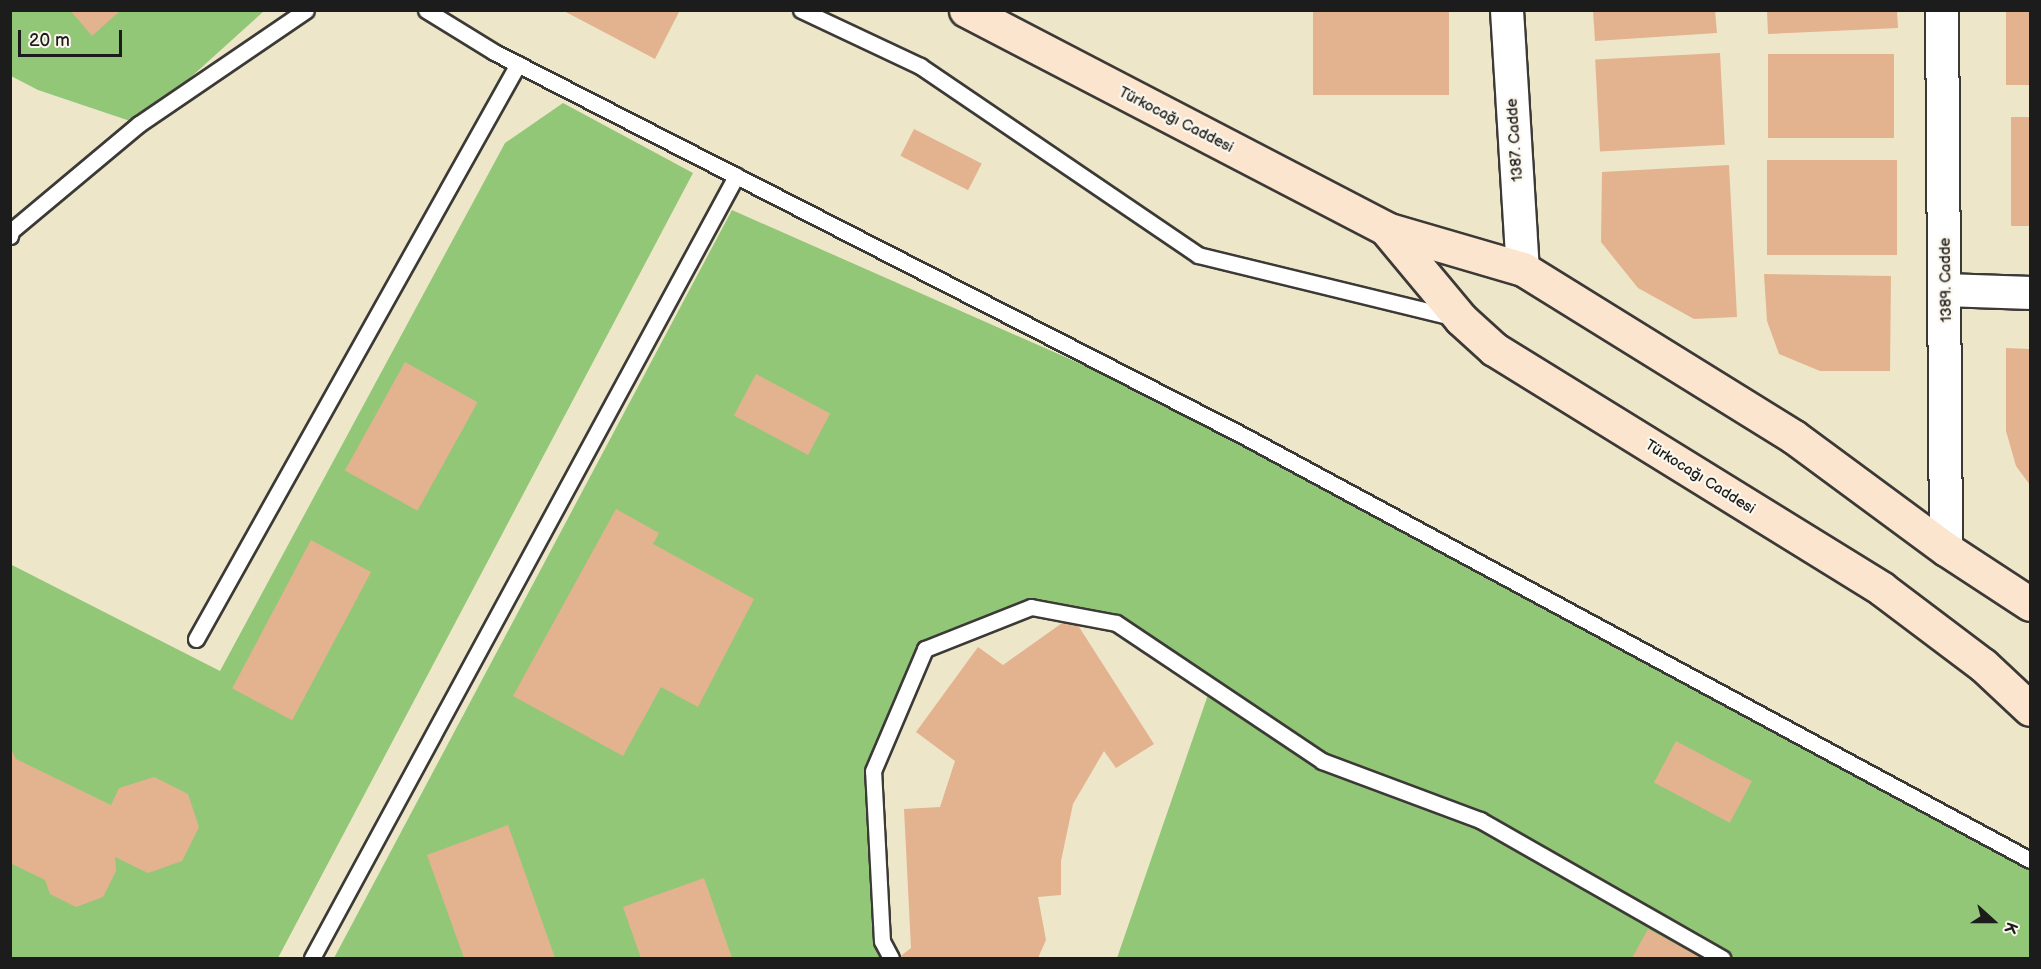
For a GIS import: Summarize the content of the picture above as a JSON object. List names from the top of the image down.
{
  "streets": {
    "main road": ["Türkocağı Caddesi"],
    "street": ["1387. Cadde", "1389. Cadde"]
  },
  "crossings": [
    ["Türkocağı Caddesi", "1387. Cadde"],
    ["Türkocağı Caddesi", "1389. Cadde"]
  ],
  "scale_bar": "20 m",
  "north": "right"
}
